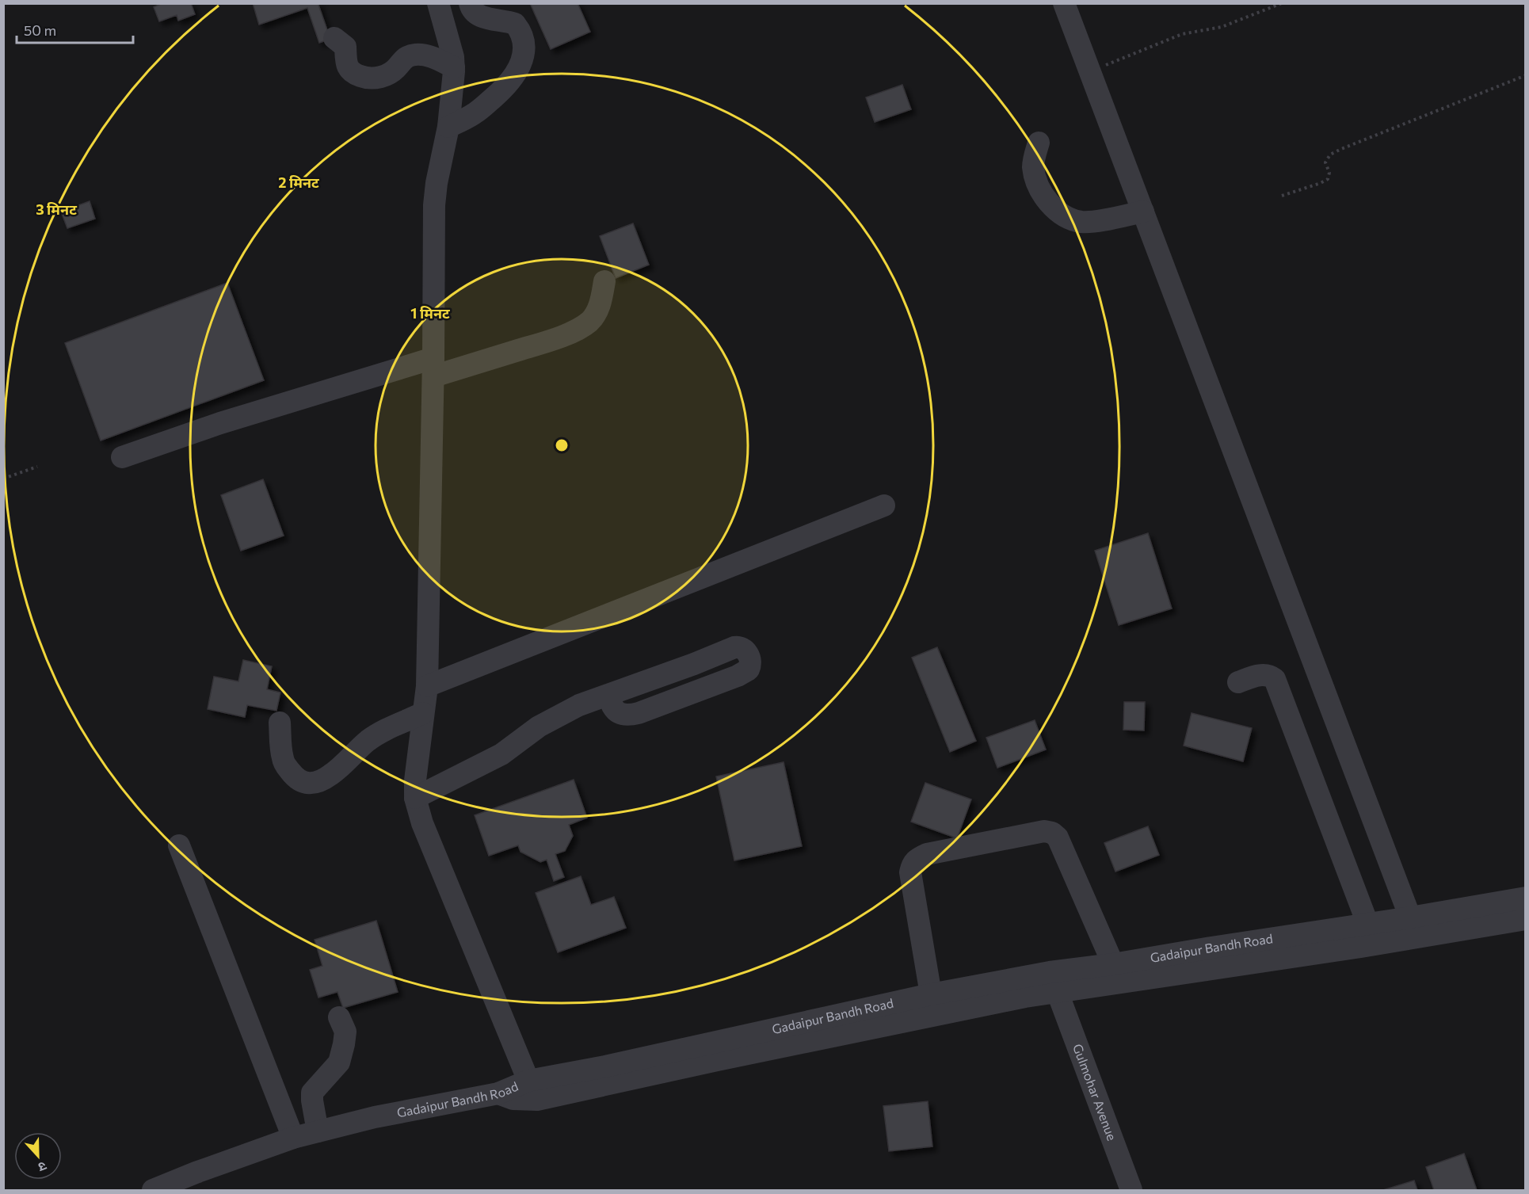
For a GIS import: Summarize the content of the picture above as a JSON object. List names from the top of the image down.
{
  "streets": {
    "street": ["Gadaipur Bandh Road", "Gulmohar Avenue"]
  },
  "scale_bar": "50 m",
  "north": "bottom",
  "rings": ["2 मिनट", "3 मिनट", "1 मिनट"]
}
